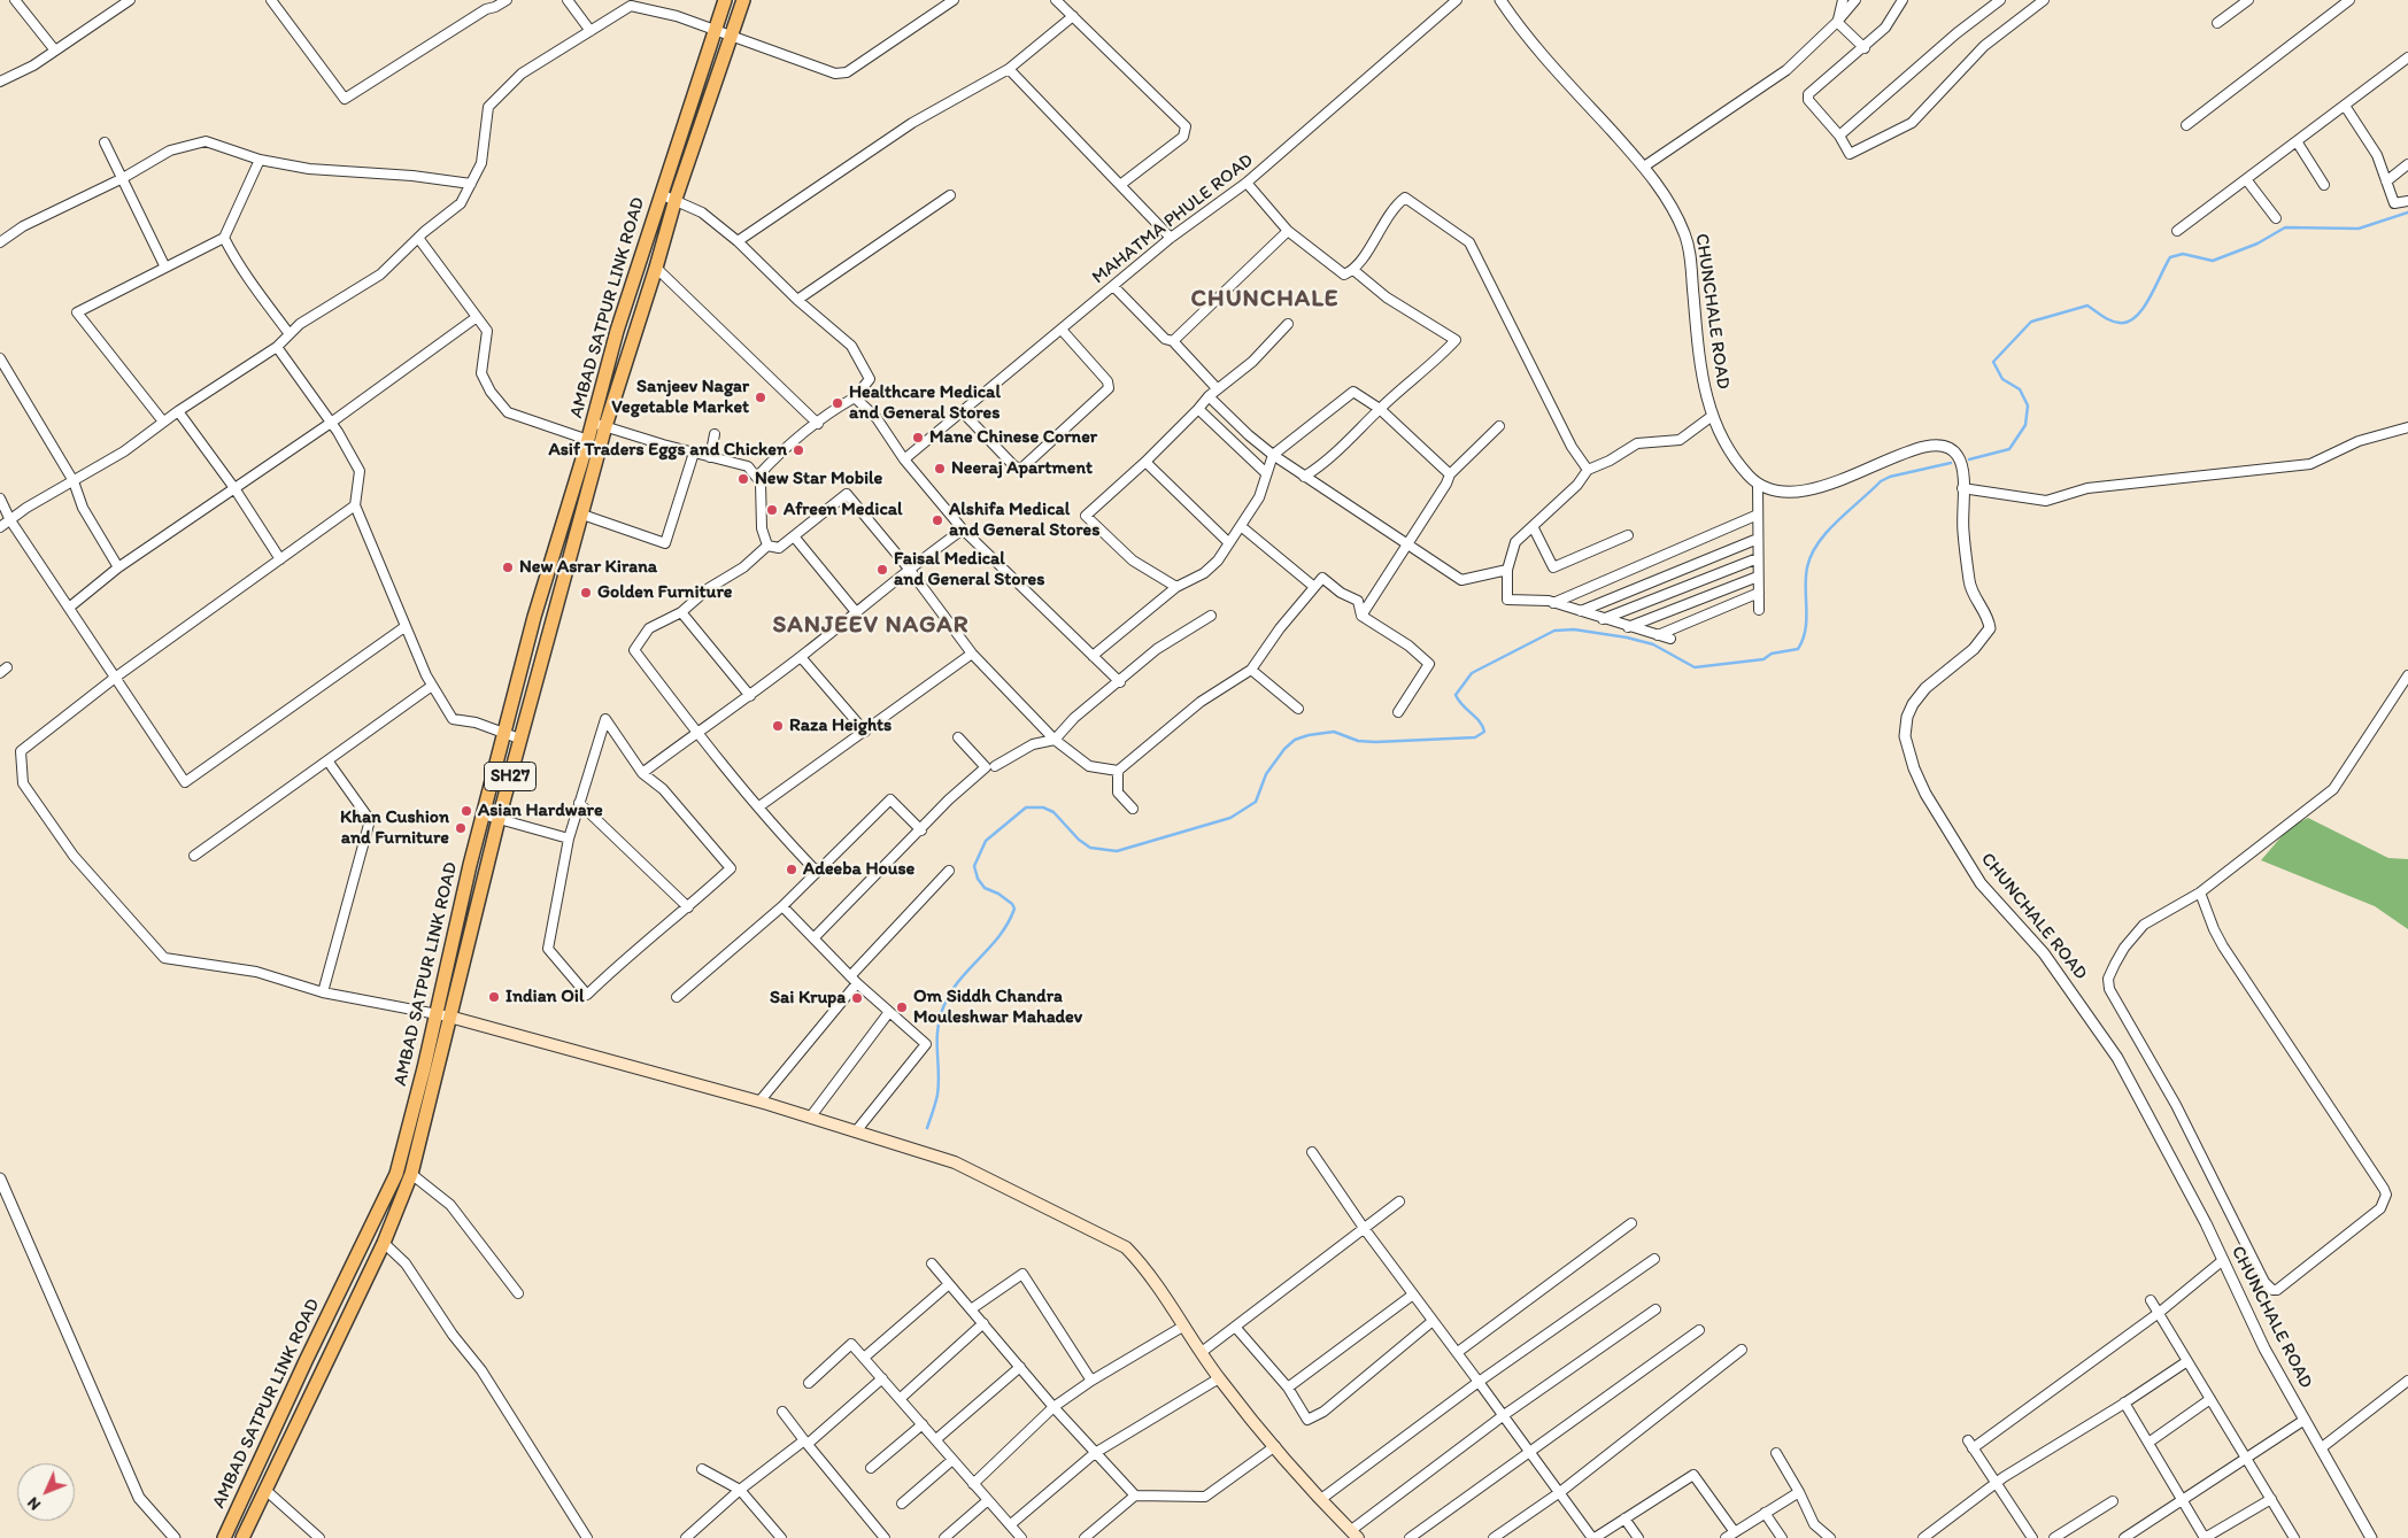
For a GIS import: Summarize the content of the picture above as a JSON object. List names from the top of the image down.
{
  "streets": {
    "main road": ["AMBAD SATPUR LINK ROAD", "SH27"],
    "street": ["MAHATMA PHULE ROAD", "CHUNCHALE ROAD"]
  },
  "districts": ["CHUNCHALE", "SANJEEV NAGAR"],
  "places": [
    "Sanjeev Nagar Vegetable Market",
    "Healthcare Medical and General Stores",
    "Mane Chinese Corner",
    "Asif Traders Eggs and Chicken",
    "Neeraj Apartment",
    "New Star Mobile",
    "Afreen Medical",
    "Alshifa Medical and General Stores",
    "New Asrar Kirana",
    "Faisal Medical and General Stores",
    "Golden Furniture",
    "Raza Heights",
    "Asian Hardware",
    "Khan Cushion and Furniture",
    "Adeeba House",
    "Indian Oil",
    "Sai Krupa",
    "Om Siddh Chandra Mouleshwar Mahadev"
  ],
  "north": "bottom left"
}
